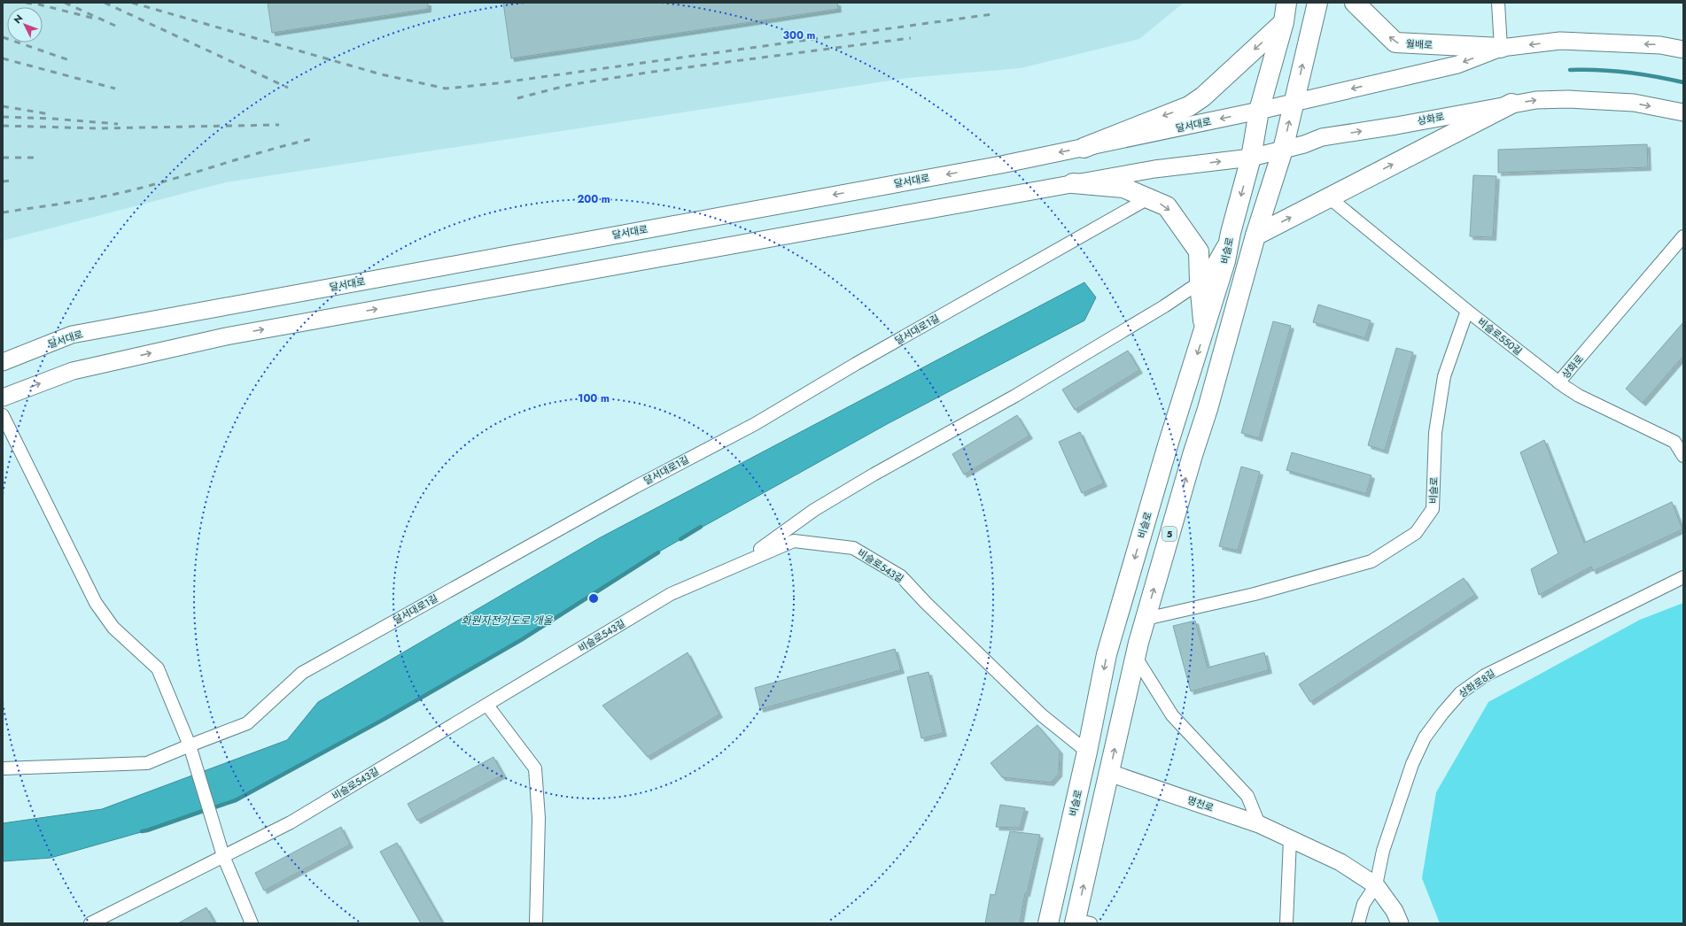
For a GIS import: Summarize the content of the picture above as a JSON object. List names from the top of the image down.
{
  "streets": {
    "main road": [
      "월배로",
      "상화로",
      "달서대로",
      "비슬로",
      "5",
      "명천로"
    ],
    "street": [
      "달서대로1길",
      "비슬로550길",
      "비슬로543길",
      "상화로8길"
    ]
  },
  "crossings": [
    ["상화로", "비슬로"],
    ["상화로", "비슬로550길"],
    ["상화로", "5"],
    ["달서대로", "비슬로"],
    ["비슬로", "비슬로550길"],
    ["비슬로", "5"],
    ["비슬로", "비슬로543길"],
    ["5", "명천로"],
    ["상화로8길", "명천로"]
  ],
  "one_way": ["월배로"],
  "water": ["화원자전거도로 개울"],
  "north": "top left",
  "rings": ["300 m", "200 m", "100 m"]
}
